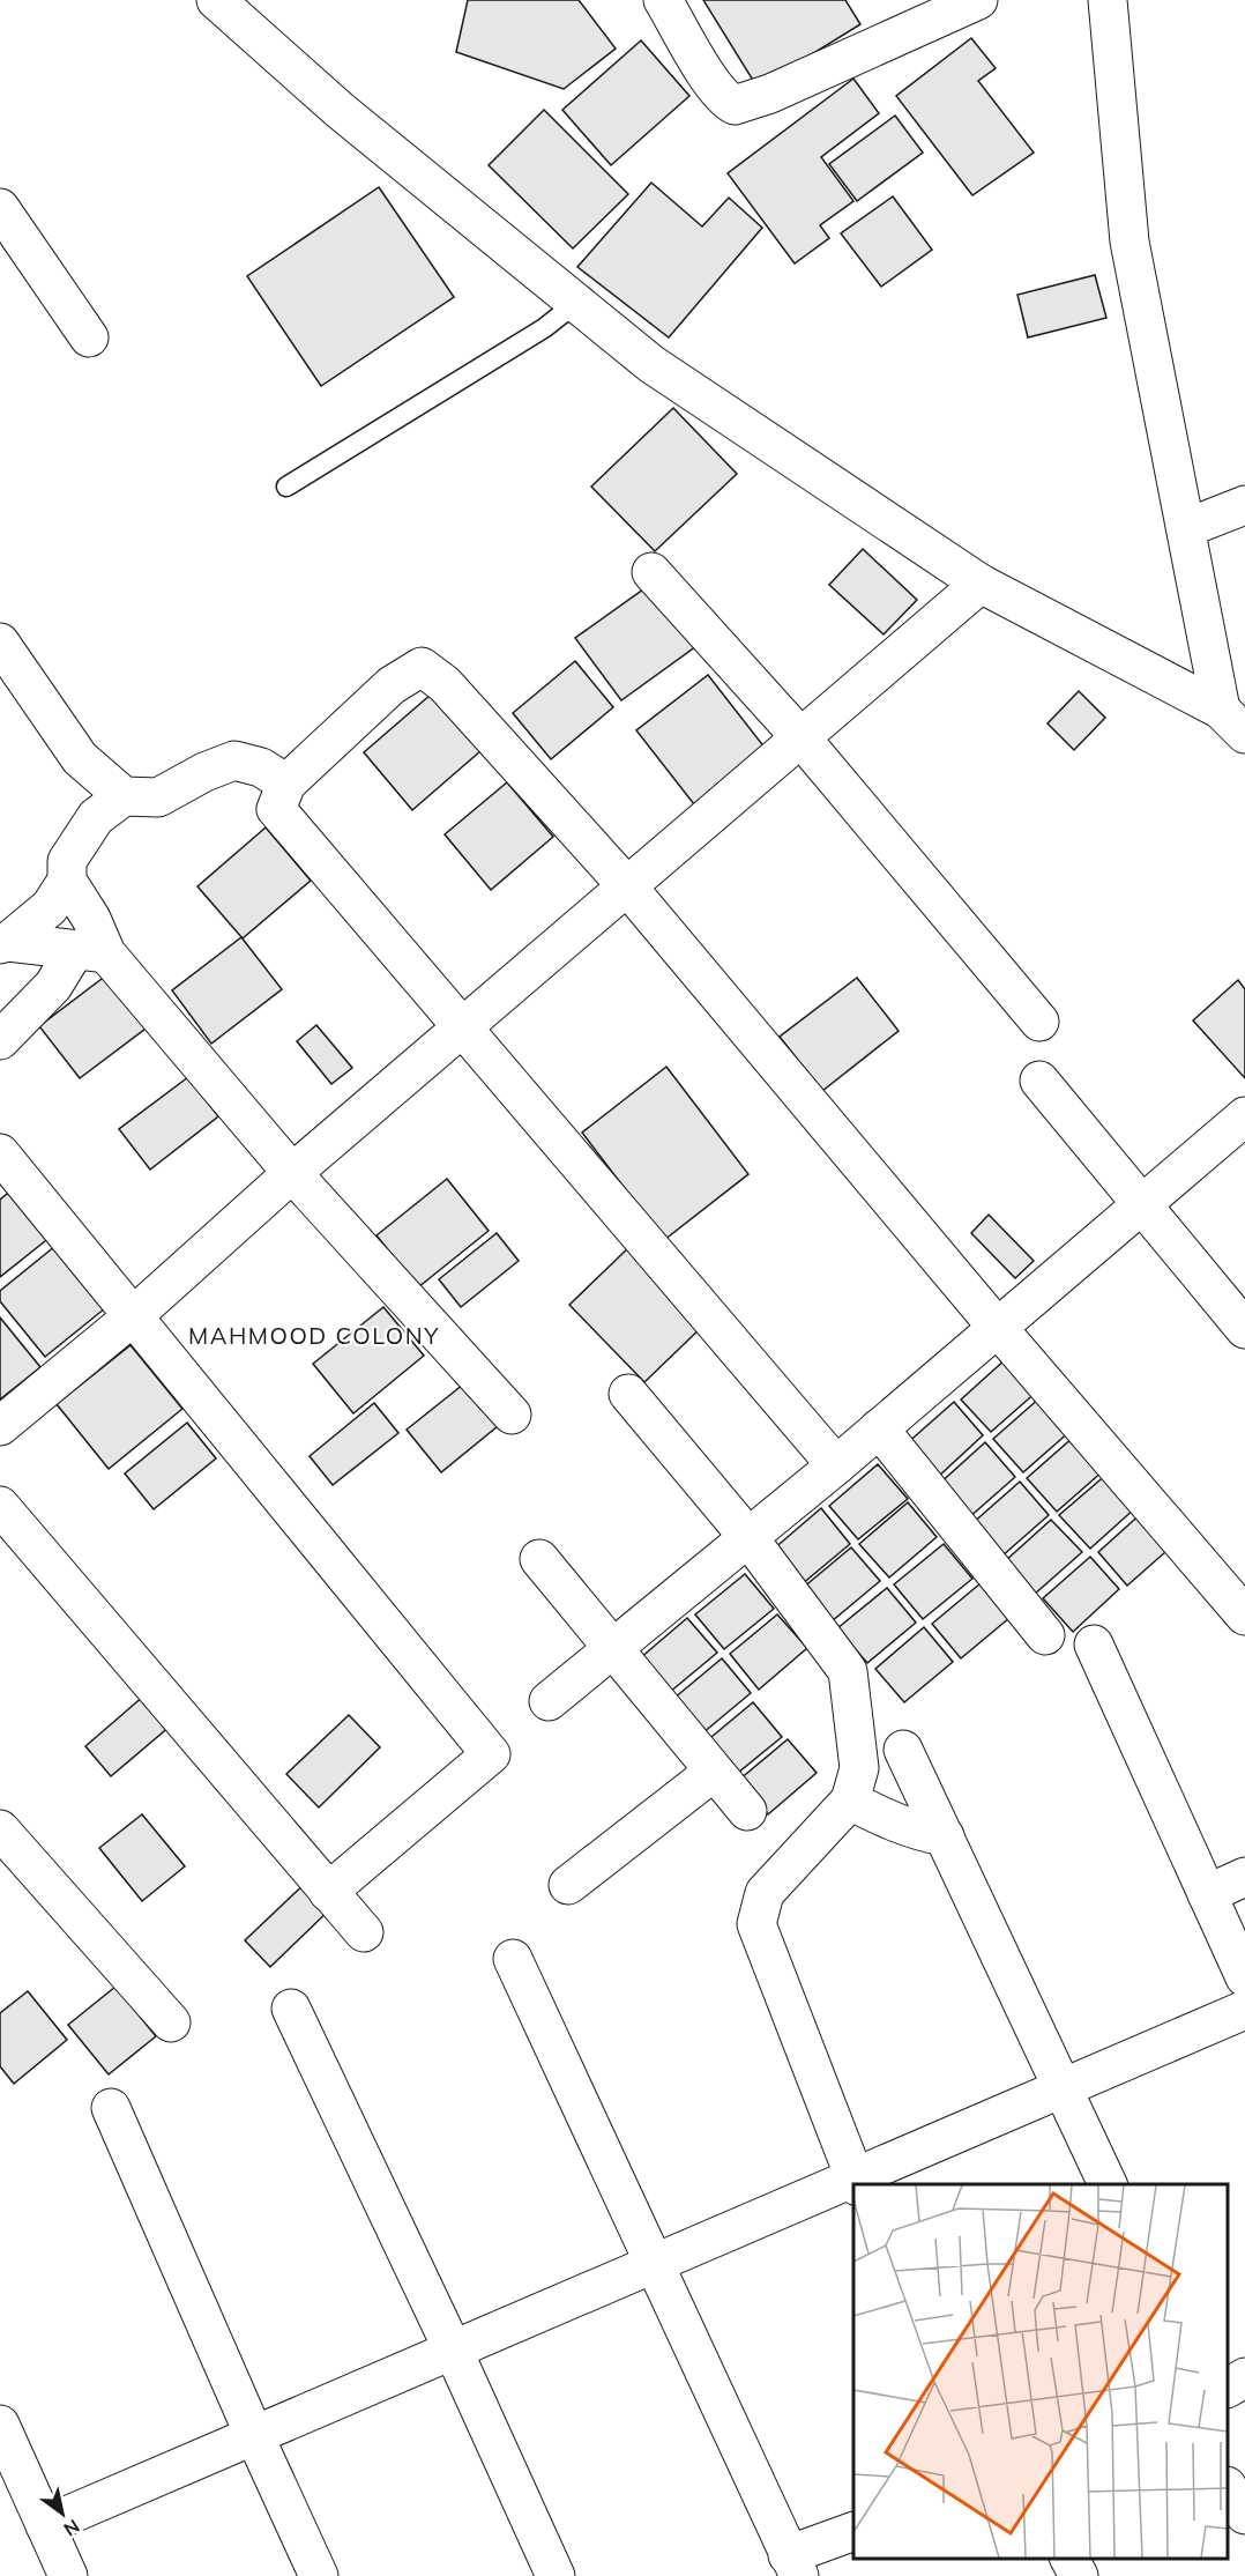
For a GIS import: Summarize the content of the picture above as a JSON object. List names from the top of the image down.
{
  "districts": ["MAHMOOD COLONY"],
  "north": "bottom right"
}
